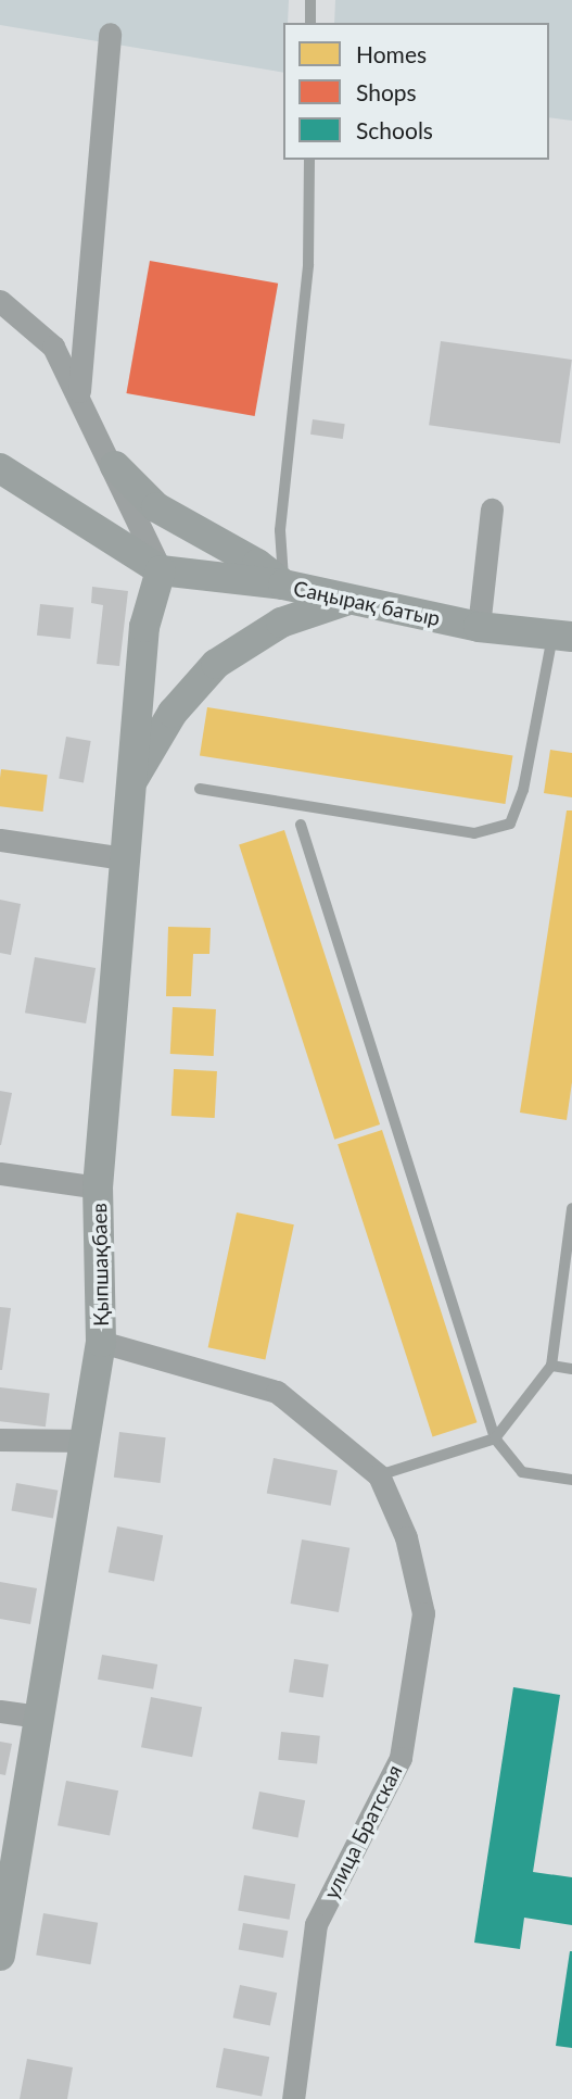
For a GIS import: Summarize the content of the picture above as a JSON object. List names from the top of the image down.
{
  "streets": {
    "street": ["Саңырақ батыр", "Қыпшақбаев", "улица Братская"]
  },
  "crossings": [
    ["Саңырақ батыр", "Қыпшақбаев"],
    ["Қыпшақбаев", "улица Братская"]
  ],
  "legend": ["Homes", "Shops", "Schools"]
}
